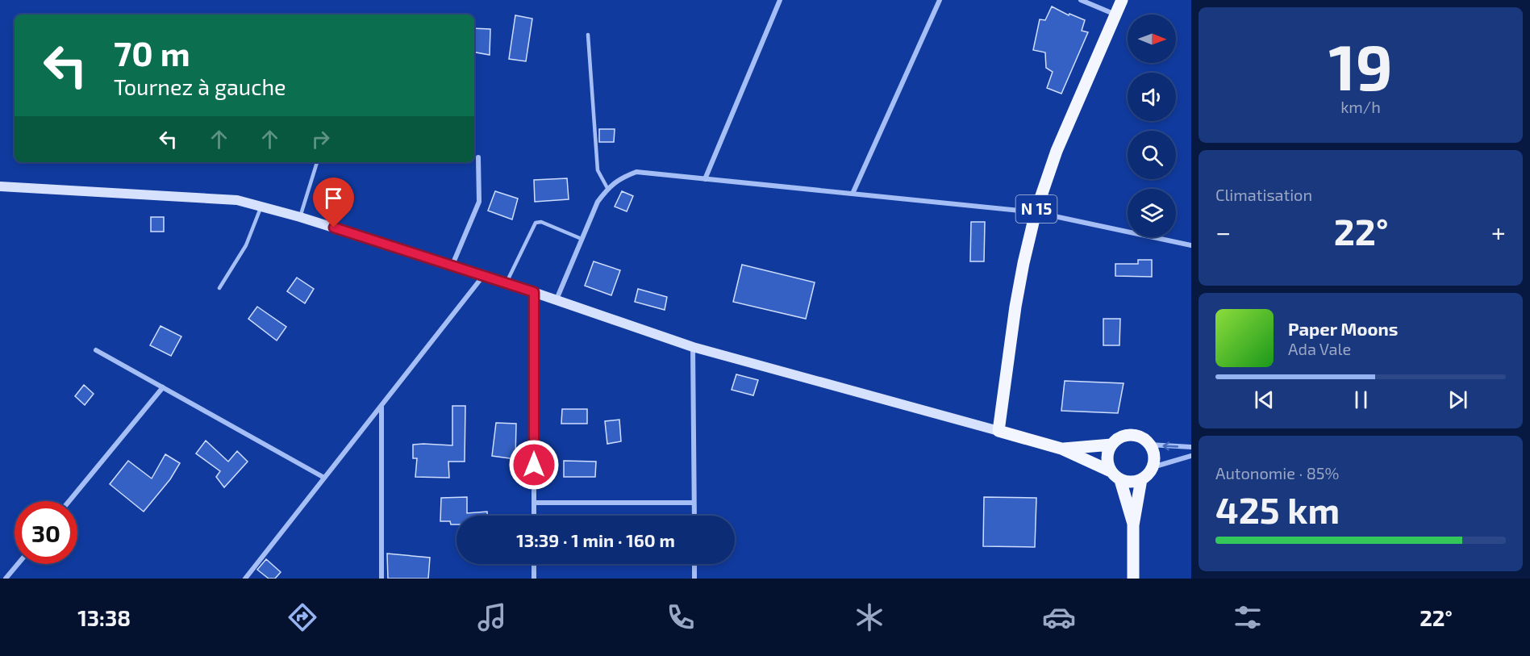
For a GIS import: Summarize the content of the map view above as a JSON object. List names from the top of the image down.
{
  "streets": {
    "main road": ["N 15"]
  },
  "north": "right",
  "page": {
    "tile": [
      ["19", "km/h"],
      "Climatisation",
      ["Autonomie · 85%", "425 km"]
    ],
    "turn": ["70 m", "Tournez à gauche"],
    "heat": ["−", "22°", "+"],
    "song": ["Paper Moons", "Ada Vale"],
    "limit": "30",
    "trip": "13:39 · 1 min · 160 m",
    "tabs": ["13:38", "22°"]
  }
}
